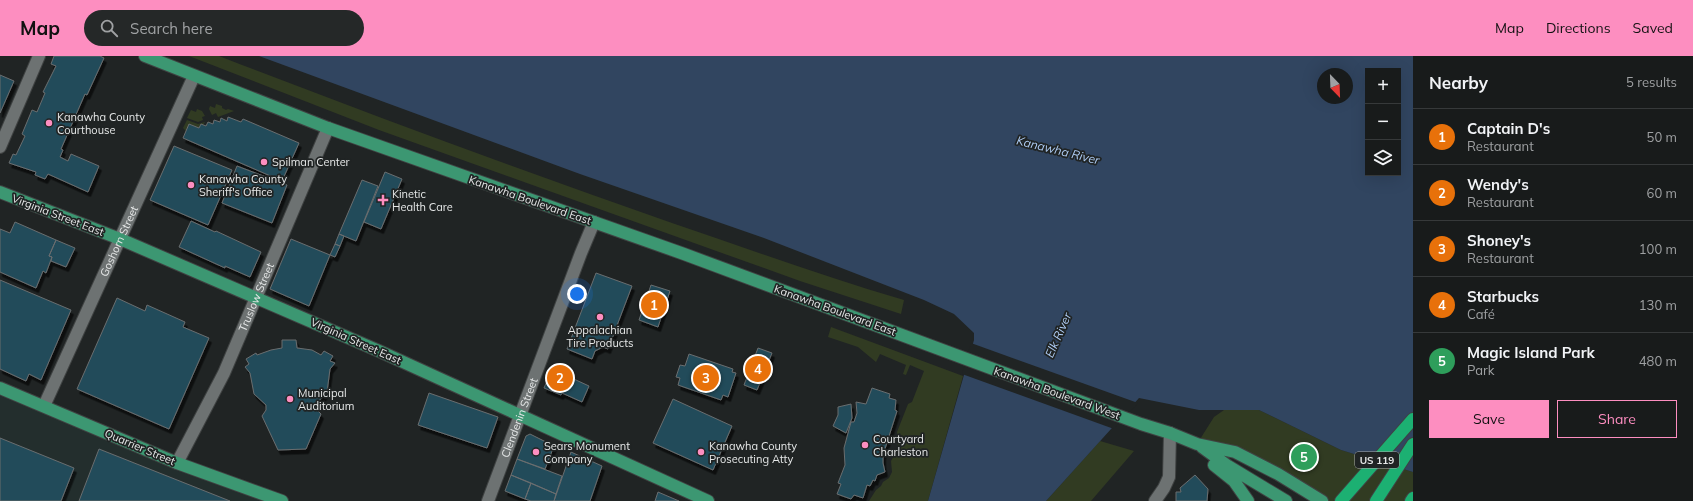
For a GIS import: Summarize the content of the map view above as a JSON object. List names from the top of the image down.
{
  "streets": {
    "highway": ["US 119"],
    "main road": [
      "Kanawha Boulevard East",
      "Virginia Street East",
      "Kanawha Boulevard West",
      "Quarrier Street"
    ],
    "street": ["Goshorn Street", "Truslow Street", "Clendenin Street"]
  },
  "crossings": [
    ["Kanawha Boulevard East", "Goshorn Street"],
    ["Kanawha Boulevard East", "Truslow Street"],
    ["Kanawha Boulevard East", "Kanawha Boulevard West"],
    ["Kanawha Boulevard East", "Clendenin Street"],
    ["Virginia Street East", "Goshorn Street"],
    ["Virginia Street East", "Truslow Street"],
    ["Virginia Street East", "Clendenin Street"],
    ["Goshorn Street", "Quarrier Street"],
    ["Truslow Street", "Quarrier Street"]
  ],
  "water": ["Kanawha River", "Elk River"],
  "places": {
    "other": [
      "Kanawha County Courthouse",
      "Spilman Center",
      "Kanawha County Sheriff's Office",
      "Appalachian Tire Products",
      "Municipal Auditorium",
      "Courtyard Charleston",
      "Sears Monument Company",
      "Kanawha County Prosecuting Atty"
    ],
    "health": ["Kinetic Health Care"]
  },
  "north": "bottom right",
  "page": {
    "header": "Map",
    "search": "Search here",
    "nav": ["Map", "Directions", "Saved"],
    "heading": ["Nearby", "5 results"],
    "map_buttons": ["+", "−"],
    "list": [
      {
        "mark": "1",
        "name": "Captain D's",
        "note": "Restaurant",
        "value": "50 m"
      },
      {
        "mark": "2",
        "name": "Wendy's",
        "note": "Restaurant",
        "value": "60 m"
      },
      {
        "mark": "3",
        "name": "Shoney's",
        "note": "Restaurant",
        "value": "100 m"
      },
      {
        "mark": "4",
        "name": "Starbucks",
        "note": "Café",
        "value": "130 m"
      },
      {
        "mark": "5",
        "name": "Magic Island Park",
        "note": "Park",
        "value": "480 m"
      }
    ],
    "pins": [
      "1",
      "4",
      "2",
      "3",
      "5"
    ],
    "buttons": ["Save", "Share"]
  }
}
